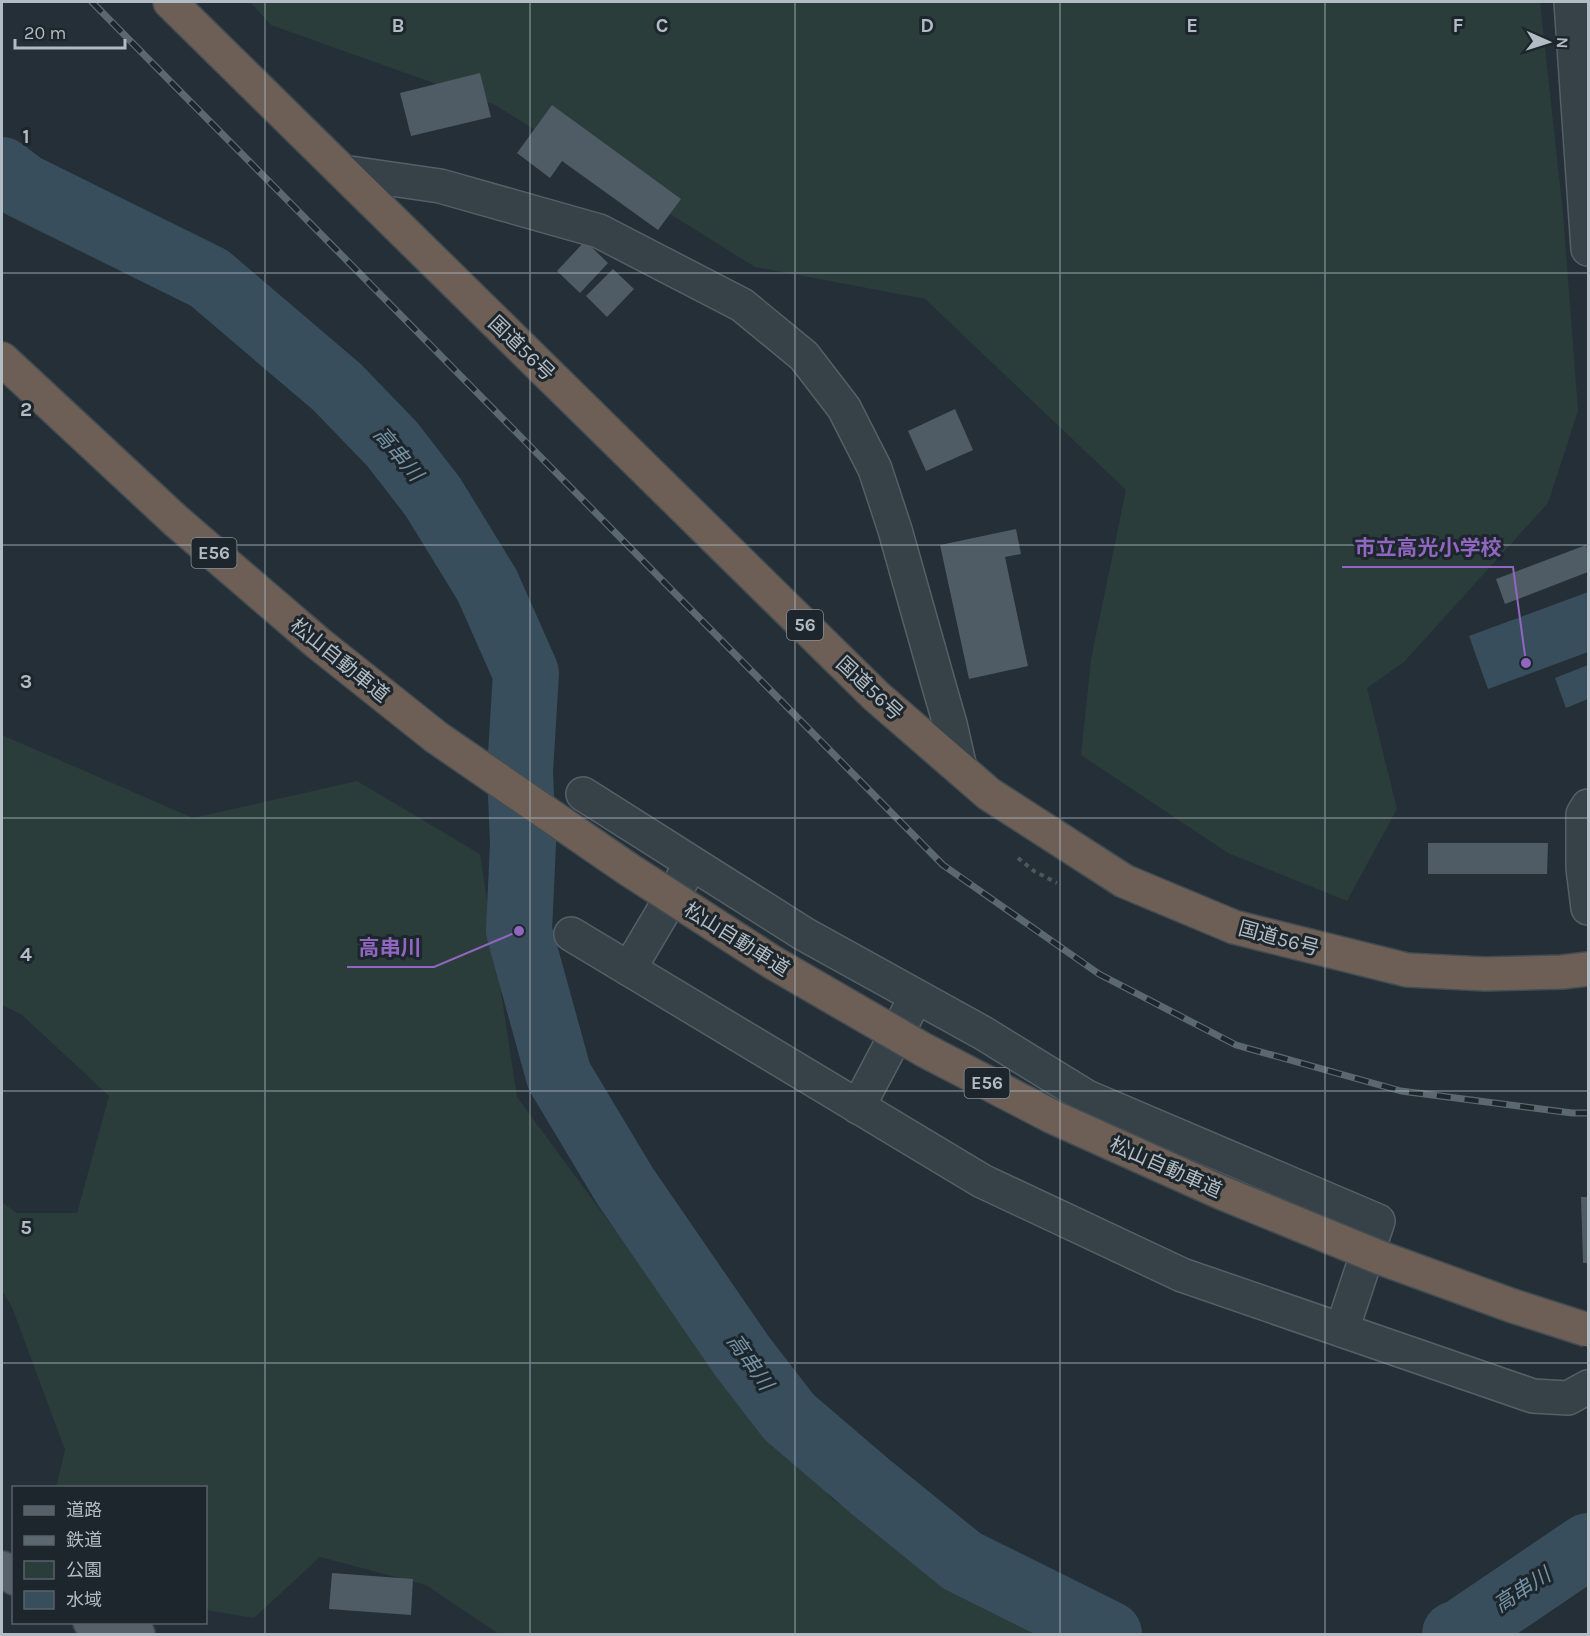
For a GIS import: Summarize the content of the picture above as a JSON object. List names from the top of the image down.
{
  "streets": {
    "highway": [
      "国道56号",
      "E56",
      "56",
      "松山自動車道"
    ]
  },
  "water": ["高串川"],
  "places": ["市立高光小学校", "高串川"],
  "legend": [
    "道路",
    "鉄道",
    "公園",
    "水域"
  ],
  "scale_bar": "20 m",
  "north": "right",
  "grid": {
    "columns": [
      "B",
      "C",
      "D",
      "E",
      "F"
    ],
    "rows": [
      "1",
      "2",
      "3",
      "4",
      "5"
    ]
  }
}
